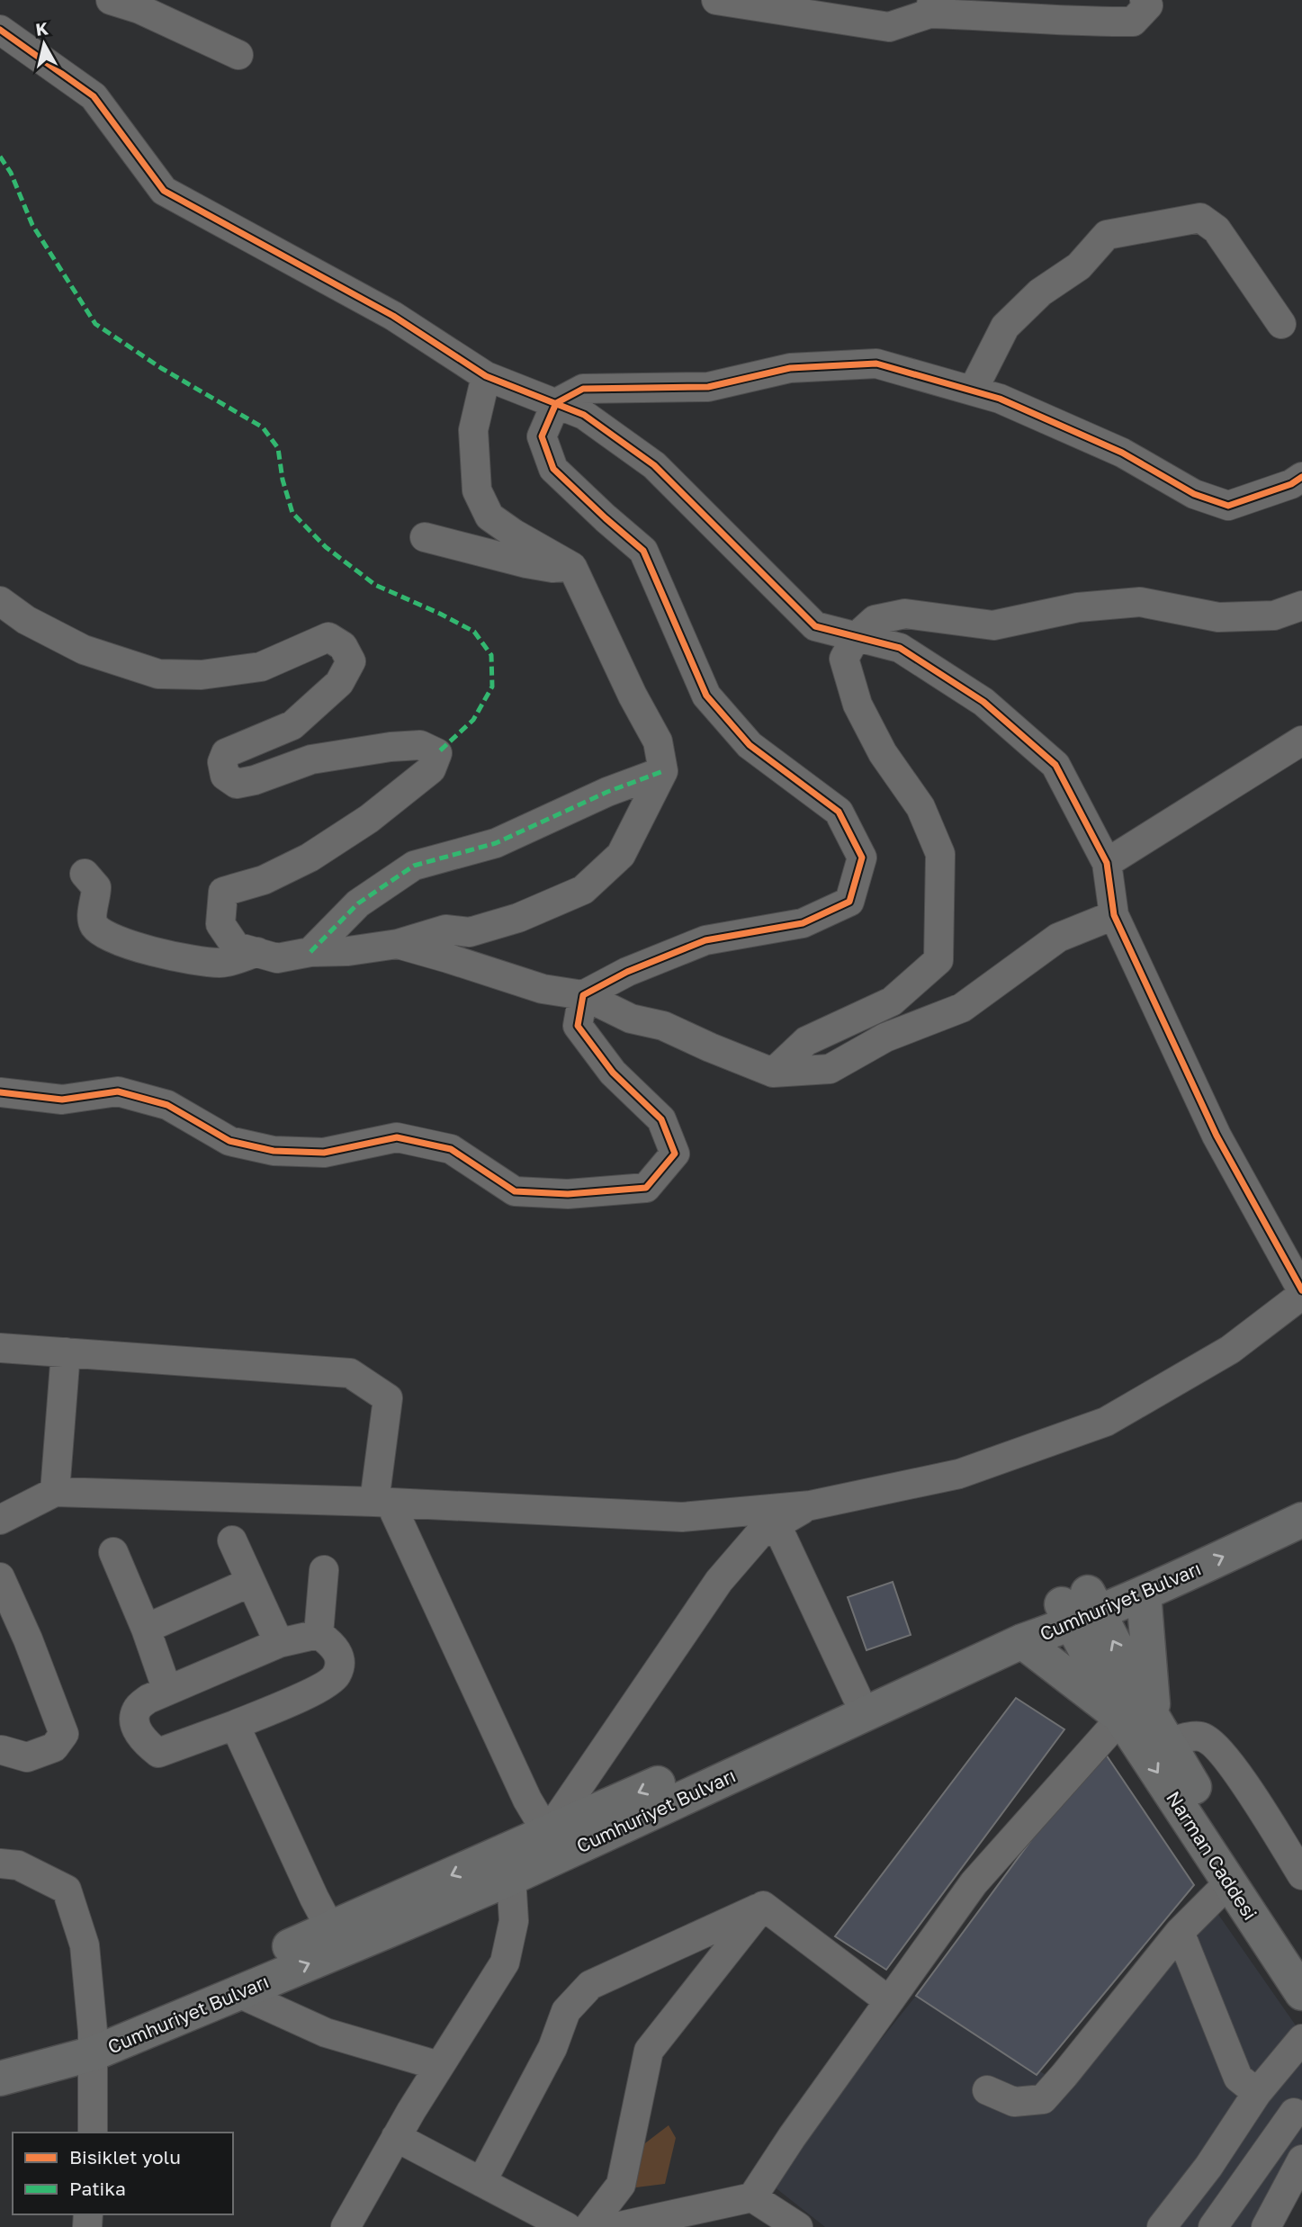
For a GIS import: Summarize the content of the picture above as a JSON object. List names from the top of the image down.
{
  "streets": {
    "main road": ["Cumhuriyet Bulvarı", "Narman Caddesi"]
  },
  "crossings": [
    ["Cumhuriyet Bulvarı", "Narman Caddesi"]
  ],
  "legend": ["Bisiklet yolu", "Patika"],
  "north": "top"
}
